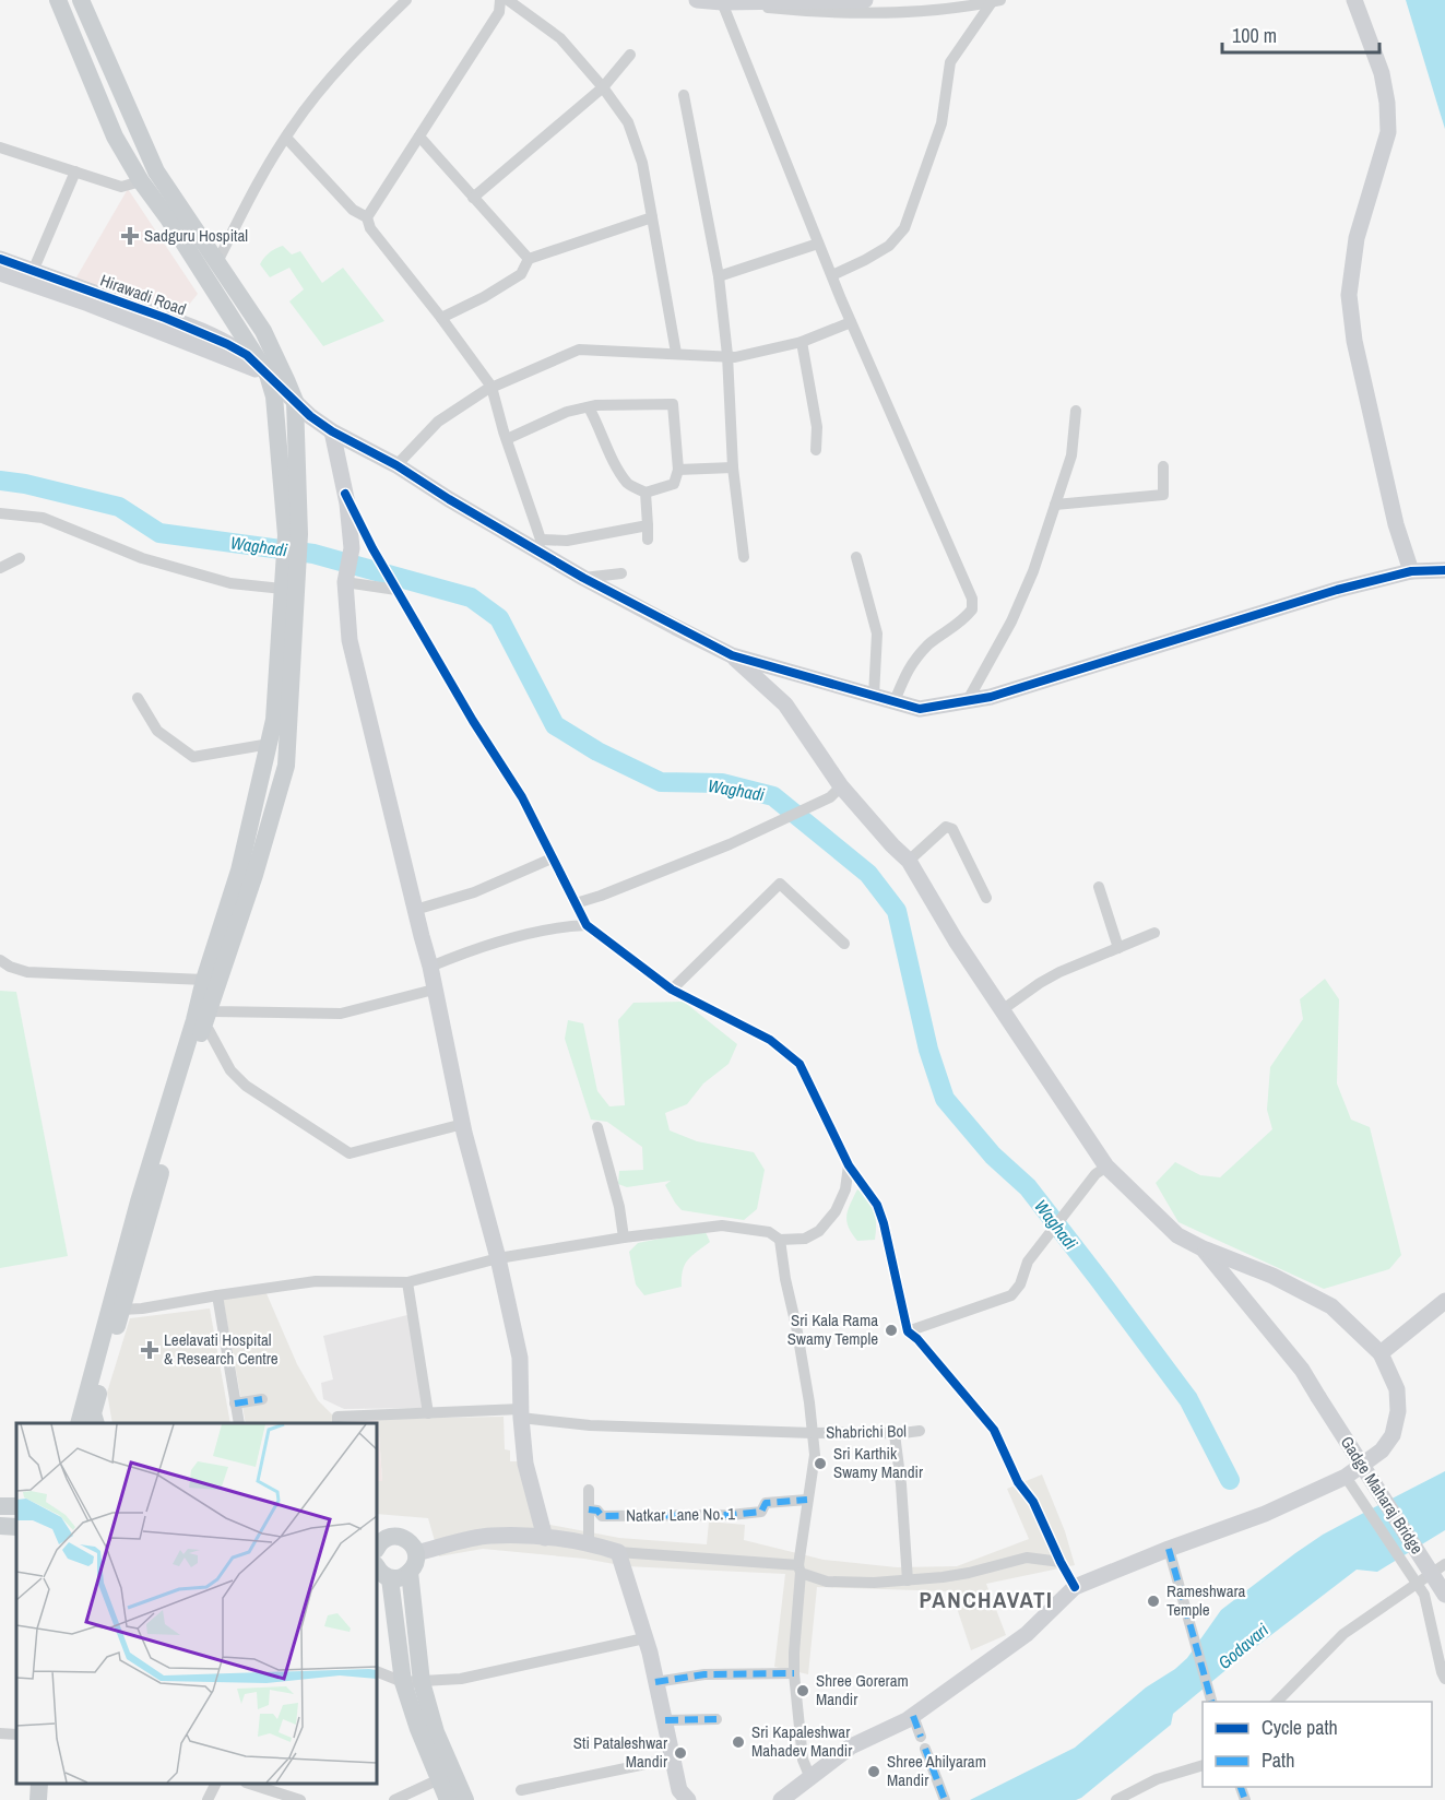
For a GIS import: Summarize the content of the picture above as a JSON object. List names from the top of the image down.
{
  "streets": {
    "street": [
      "Hirawadi Road",
      "Shabrichi Bol",
      "Gadge Maharaj Bridge",
      "Natkar Lane No. 1"
    ]
  },
  "districts": ["PANCHAVATI"],
  "water": ["Waghadi", "Godavari"],
  "places": {
    "health": ["Sadguru Hospital", "Leelavati Hospital & Research Centre"],
    "other": [
      "Sri Kala Rama Swamy Temple",
      "Sri Karthik Swamy Mandir",
      "Rameshwara Temple",
      "Shree Goreram Mandir",
      "Sri Kapaleshwar Mahadev Mandir",
      "Sti Pataleshwar Mandir",
      "Shree Ahilyaram Mandir"
    ]
  },
  "legend": ["Cycle path", "Path"],
  "scale_bar": "100 m"
}
